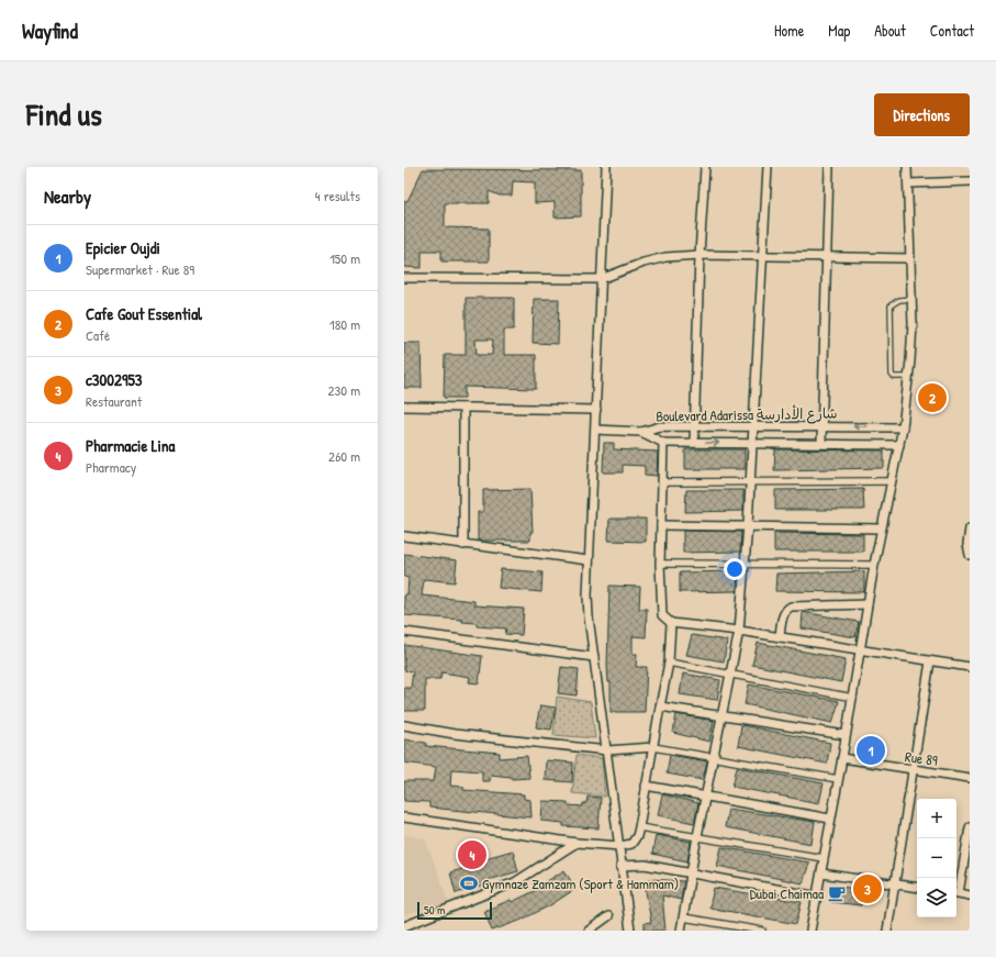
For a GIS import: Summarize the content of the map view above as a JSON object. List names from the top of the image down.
{
  "streets": {
    "street": ["Boulevard Adarissa شارع الأدارسة", "Rue 89"]
  },
  "places": {
    "sports": ["Gymnaze Zamzam (Sport & Hammam)"],
    "cafe": ["Dubai Chaimaa"]
  },
  "scale_bar": "50 m",
  "page": {
    "header": "Wayfind",
    "nav": [
      "Home",
      "Map",
      "About",
      "Contact"
    ],
    "title": "Find us",
    "buttons": "Directions",
    "heading": ["Nearby", "4 results"],
    "list": [
      {
        "mark": "1",
        "name": "Epicier Oujdi",
        "note": "Supermarket · Rue 89",
        "value": "150 m"
      },
      {
        "mark": "2",
        "name": "Cafe Gout Essential",
        "note": "Café",
        "value": "180 m"
      },
      {
        "mark": "3",
        "name": "c3002953",
        "note": "Restaurant",
        "value": "230 m"
      },
      {
        "mark": "4",
        "name": "Pharmacie Lina",
        "note": "Pharmacy",
        "value": "260 m"
      }
    ],
    "pins": [
      "2",
      "1",
      "4",
      "3"
    ],
    "map_buttons": ["+", "−"],
    "scale": "50 m"
  }
}
